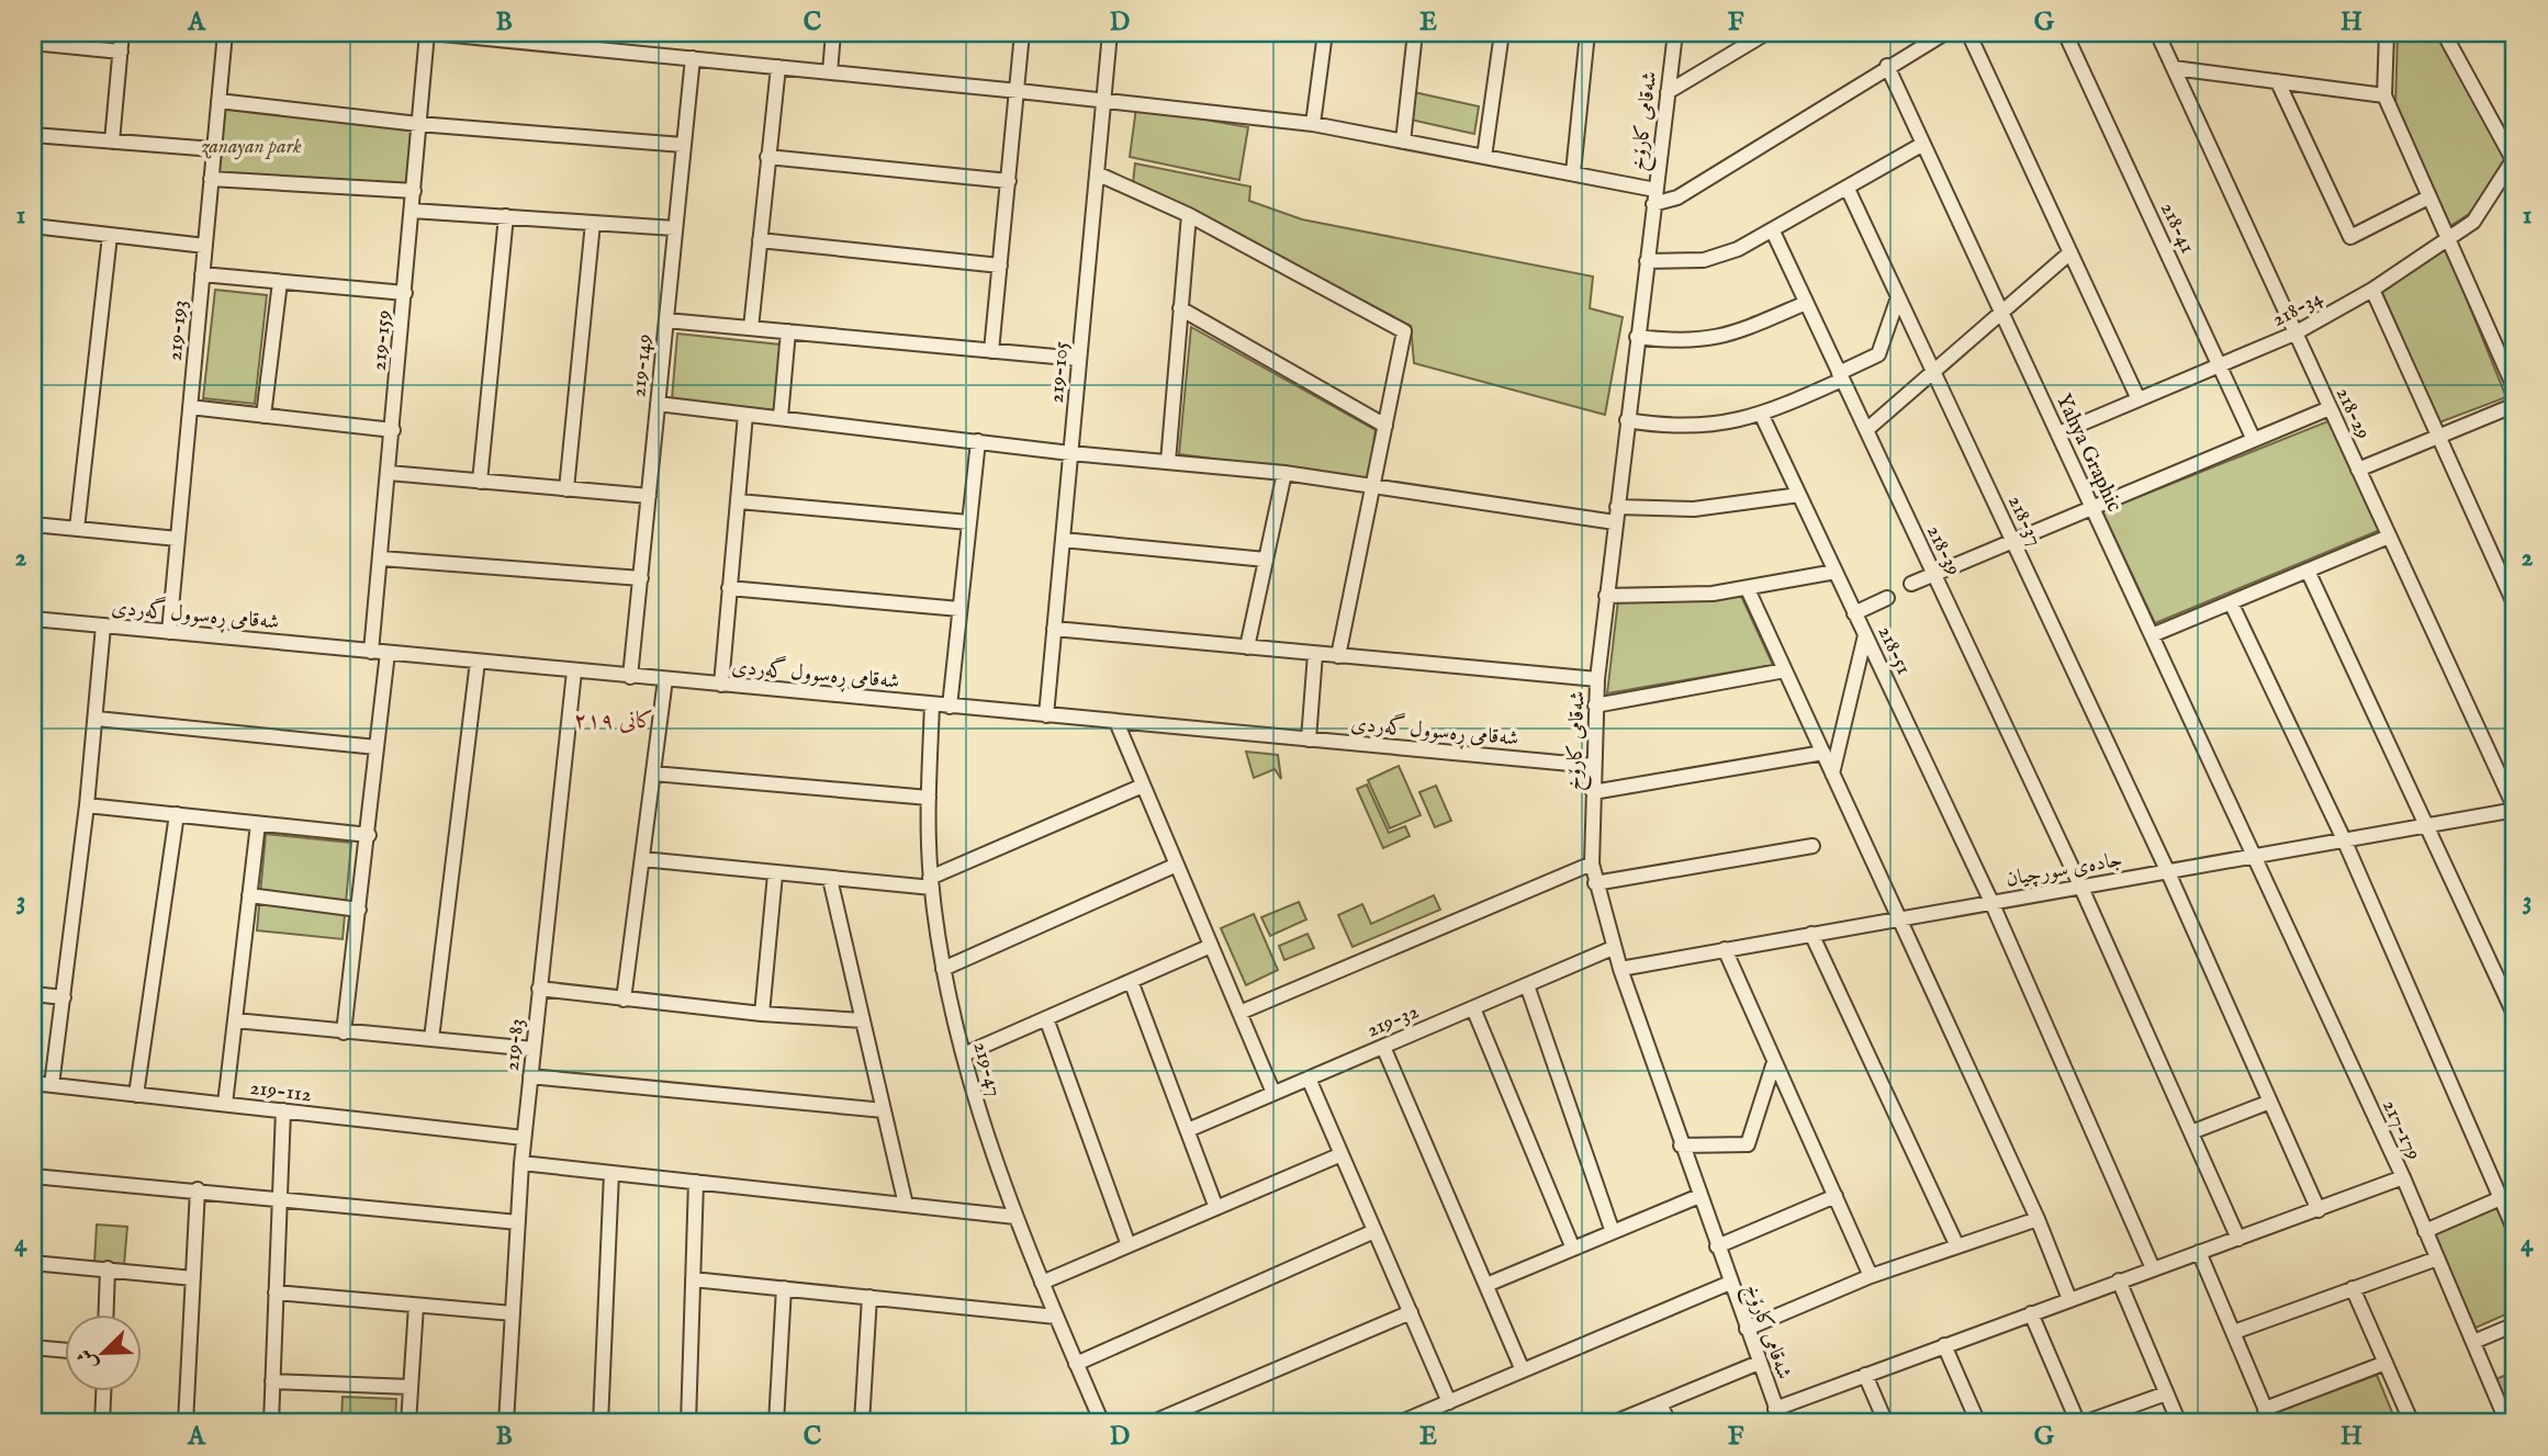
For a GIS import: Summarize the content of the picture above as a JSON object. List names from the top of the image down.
{
  "streets": {
    "street": [
      "شەقامی کارۆخ",
      "218-41",
      "218-34",
      "219-193",
      "219-159",
      "219-149",
      "219-105",
      "218-29",
      "Yahya Graphic",
      "218-37",
      "218-39",
      "شەقامی ڕەسوول گەردی",
      "218-51",
      "جادەی سورچیان",
      "219-32",
      "219-83",
      "219-47",
      "219-112",
      "217-179"
    ]
  },
  "crossings": [
    ["شەقامی کارۆخ", "شەقامی ڕەسوول گەردی"],
    ["شەقامی کارۆخ", "جادەی سورچیان"],
    ["شەقامی کارۆخ", "219-32"],
    ["218-41", "218-34"],
    ["218-34", "218-29"],
    ["218-34", "Yahya Graphic"],
    ["219-193", "شەقامی ڕەسوول گەردی"],
    ["219-159", "شەقامی ڕەسوول گەردی"],
    ["219-149", "شەقامی ڕەسوول گەردی"],
    ["219-105", "شەقامی ڕەسوول گەردی"],
    ["218-29", "جادەی سورچیان"],
    ["Yahya Graphic", "جادەی سورچیان"],
    ["Yahya Graphic", "217-179"],
    ["218-37", "جادەی سورچیان"],
    ["218-39", "جادەی سورچیان"],
    ["شەقامی ڕەسوول گەردی", "219-83"],
    ["شەقامی ڕەسوول گەردی", "219-47"],
    ["218-51", "جادەی سورچیان"],
    ["جادەی سورچیان", "217-179"],
    ["219-83", "219-112"]
  ],
  "districts": ["کانی ٢١٩"],
  "parks": ["zanayan park"],
  "north": "bottom left",
  "grid": {
    "columns": [
      "A",
      "B",
      "C",
      "D",
      "E",
      "F",
      "G",
      "H"
    ],
    "rows": [
      "1",
      "2",
      "3",
      "4"
    ]
  }
}
